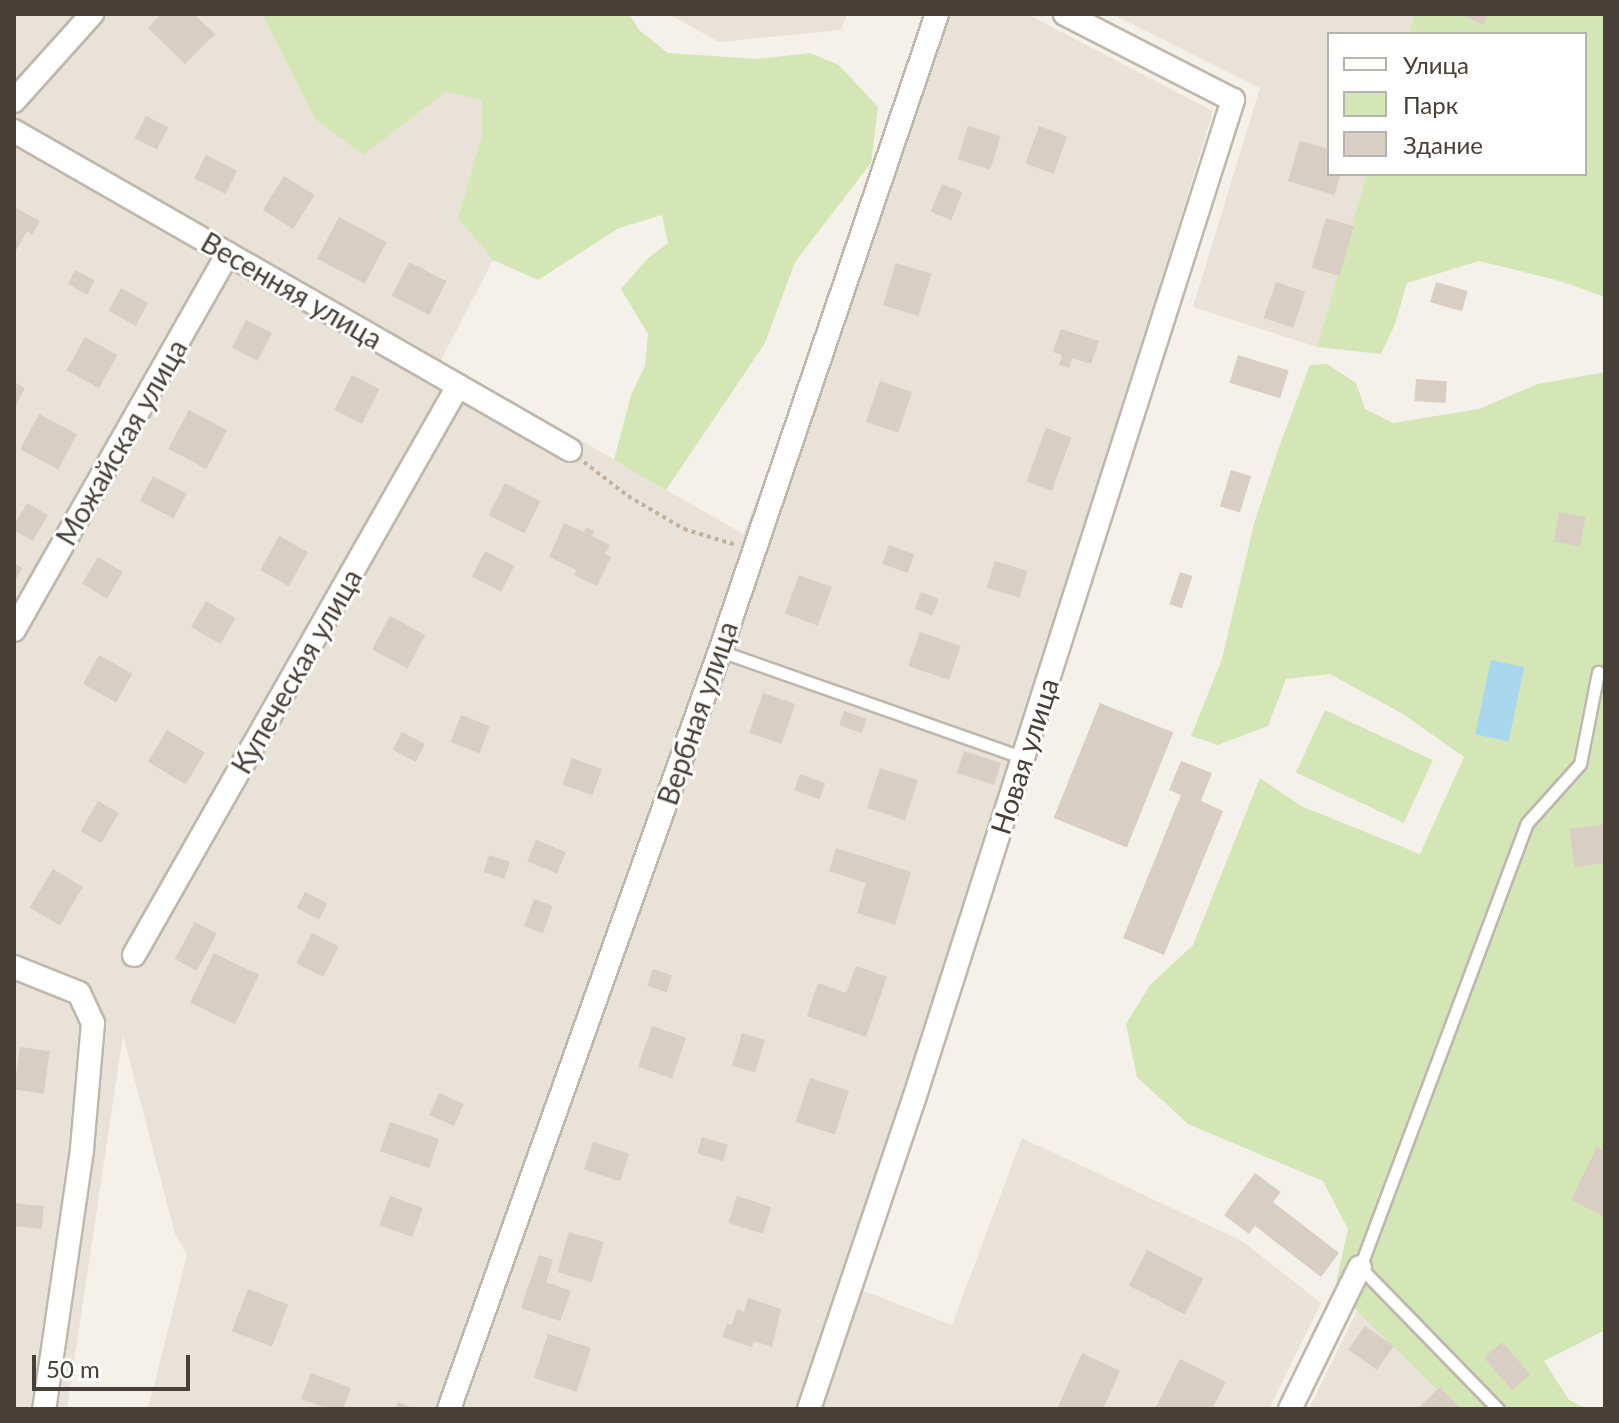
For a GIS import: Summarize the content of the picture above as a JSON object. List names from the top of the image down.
{
  "streets": {
    "street": [
      "Весенняя улица",
      "Можайская улица",
      "Купеческая улица",
      "Вербная улица",
      "Новая улица"
    ]
  },
  "crossings": [
    ["Весенняя улица", "Можайская улица"],
    ["Весенняя улица", "Купеческая улица"]
  ],
  "legend": ["Улица", "Парк", "Здание"],
  "scale_bar": "50 m"
}
